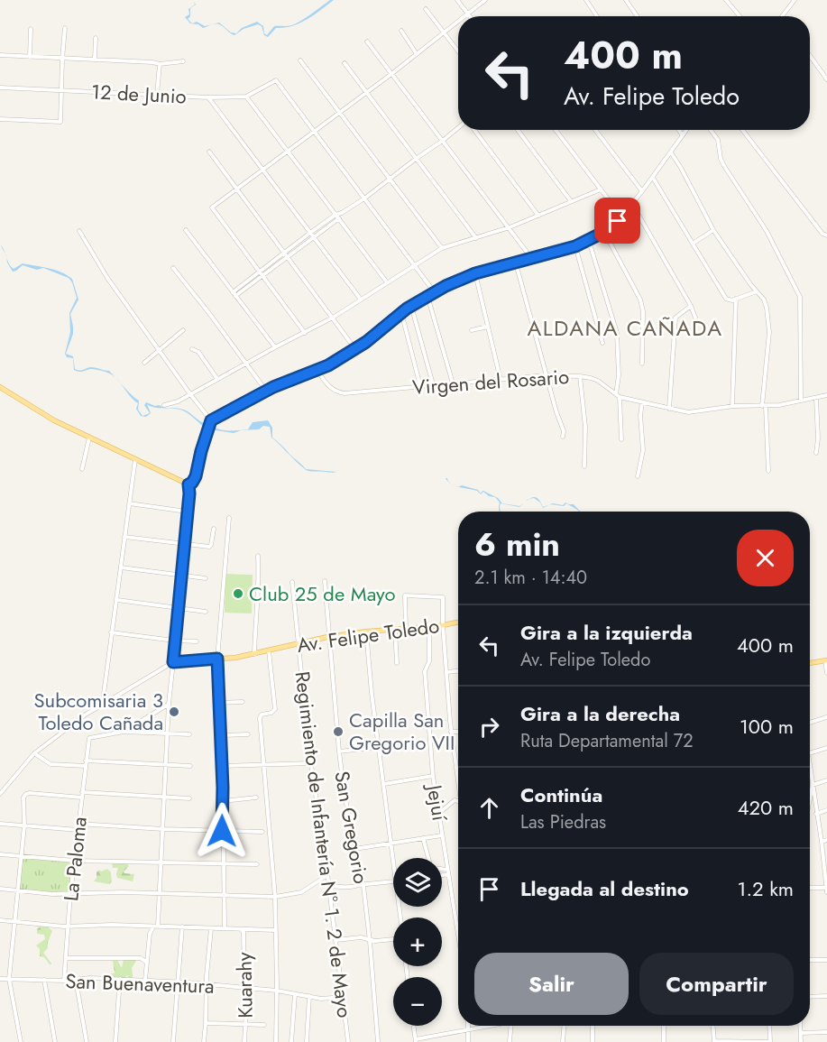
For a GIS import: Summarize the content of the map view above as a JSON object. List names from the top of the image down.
{
  "streets": {
    "main road": ["Av. Felipe Toledo"],
    "street": [
      "12 de Junio",
      "Virgen del Rosario",
      "Jejuí",
      "San Gregorio",
      "Regimiento de Infantería N° 1. 2 de Mayo",
      "La Paloma",
      "San Buenaventura",
      "Kuarahy"
    ]
  },
  "crossings": [
    ["Av. Felipe Toledo", "Jejuí"],
    ["Av. Felipe Toledo", "San Gregorio"],
    ["Av. Felipe Toledo", "Regimiento de Infantería N° 1. 2 de Mayo"],
    ["Regimiento de Infantería N° 1. 2 de Mayo", "San Buenaventura"],
    ["La Paloma", "San Buenaventura"],
    ["San Buenaventura", "Kuarahy"]
  ],
  "districts": ["ALDANA CAÑADA"],
  "places": ["Club 25 de Mayo", "Subcomisaria 3 Toledo Cañada", "Capilla San Gregorio VII"],
  "page": {
    "turn": ["400 m", "Av. Felipe Toledo"],
    "heading": ["6 min", "2.1 km · 14:40"],
    "list": [
      {
        "name": "Gira a la izquierda",
        "note": "Av. Felipe Toledo",
        "value": "400 m"
      },
      {
        "name": "Gira a la derecha",
        "note": "Ruta Departamental 72",
        "value": "100 m"
      },
      {
        "name": "Continúa",
        "note": "Las Piedras",
        "value": "420 m"
      },
      {
        "name": "Llegada al destino",
        "value": "1.2 km"
      }
    ],
    "map_buttons": ["+", "−"],
    "buttons": ["Salir", "Compartir"]
  }
}
